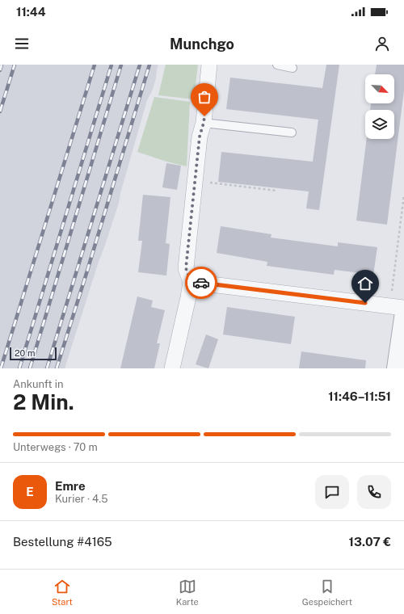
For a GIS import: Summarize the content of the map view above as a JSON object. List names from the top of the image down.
{
  "scale_bar": "20 m",
  "north": "bottom right",
  "page": {
    "status": "11:44",
    "header": "Munchgo",
    "scale": "20 m",
    "heading": ["2 Min.", "Ankunft in", "11:46–11:51"],
    "panel": [
      "Emre",
      "Kurier · 4.5",
      "Bestellung #4165",
      "13.07 €"
    ],
    "bar": "Unterwegs · 70 m",
    "round": "E",
    "tabs": ["Start", "Karte", "Gespeichert"]
  }
}
